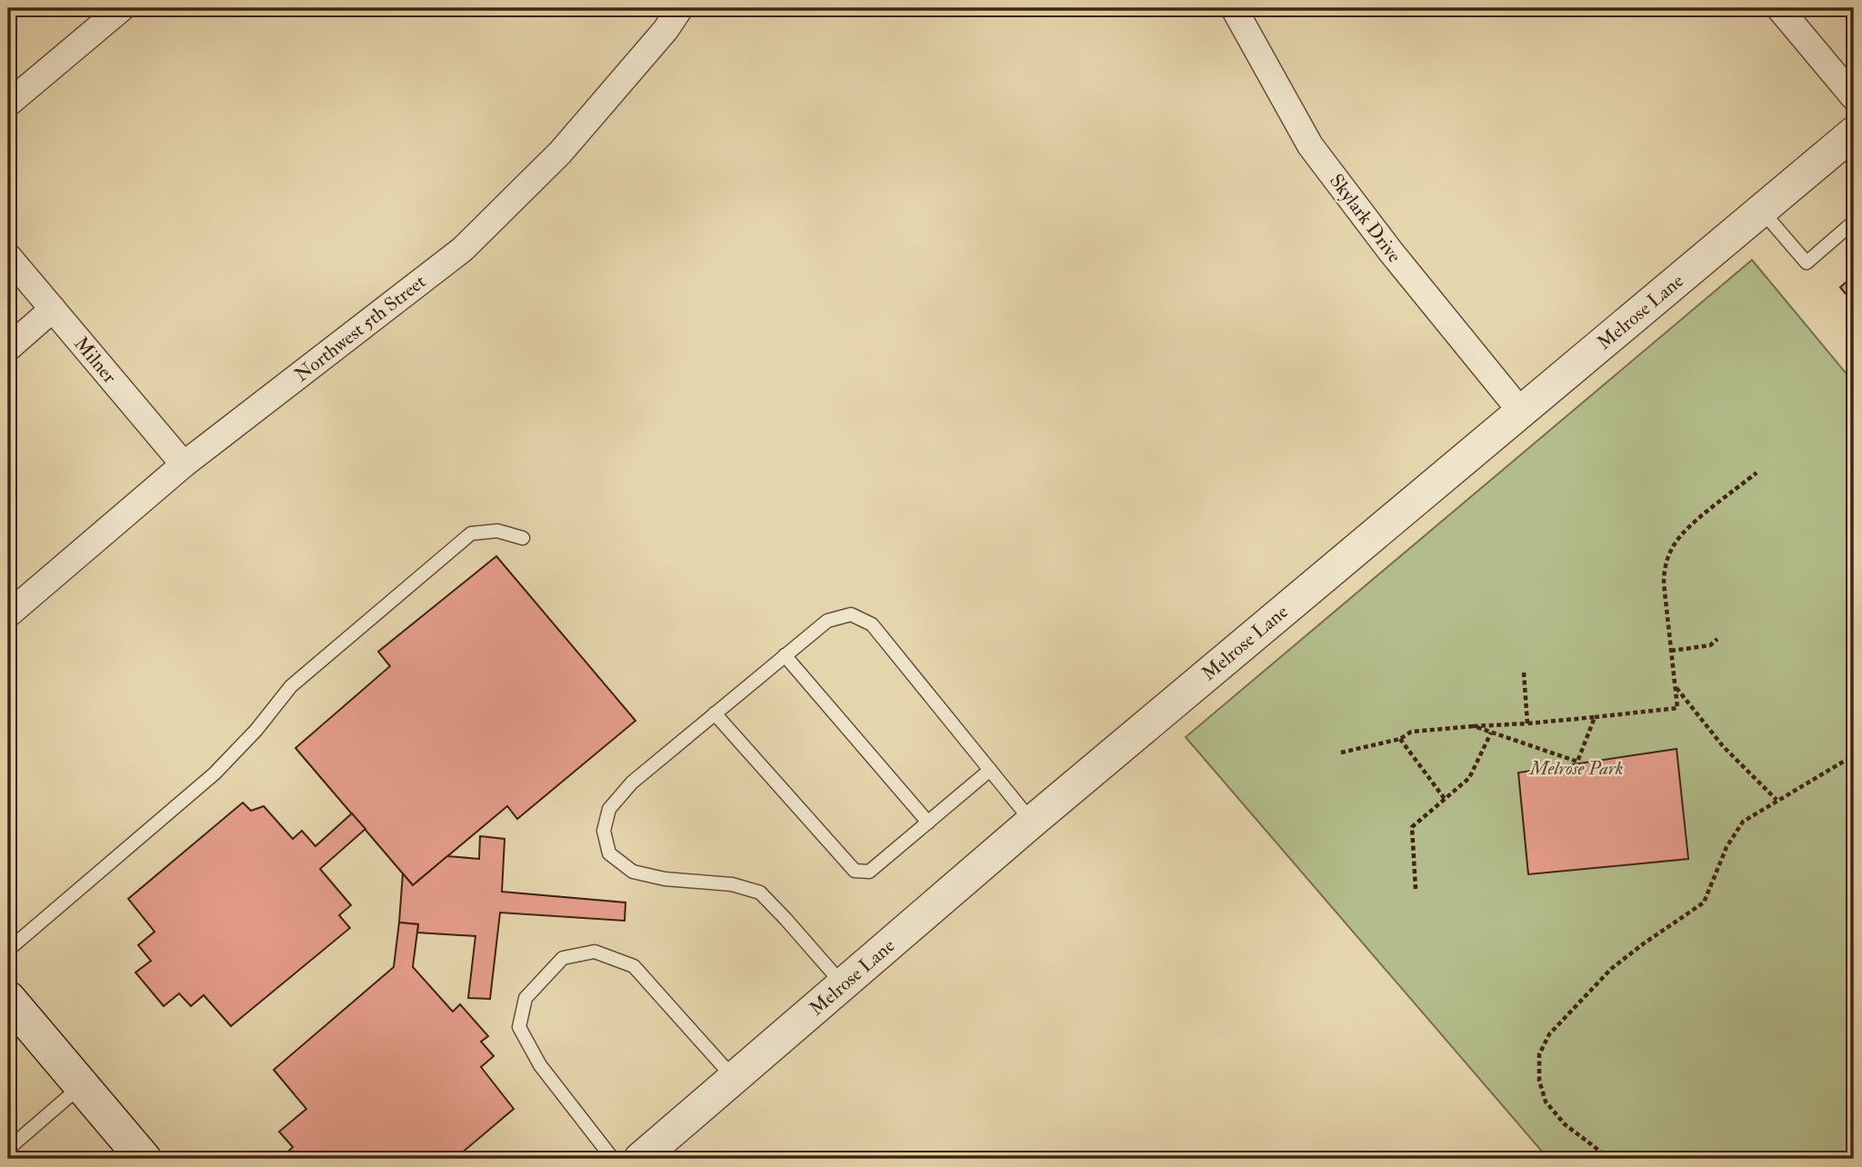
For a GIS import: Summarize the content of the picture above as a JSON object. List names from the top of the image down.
{
  "streets": {
    "street": [
      "Skylark Drive",
      "Melrose Lane",
      "Northwest 5th Street",
      "Milner"
    ]
  },
  "crossings": [
    ["Skylark Drive", "Melrose Lane"],
    ["Northwest 5th Street", "Milner"]
  ],
  "parks": ["Melrose Park"]
}
